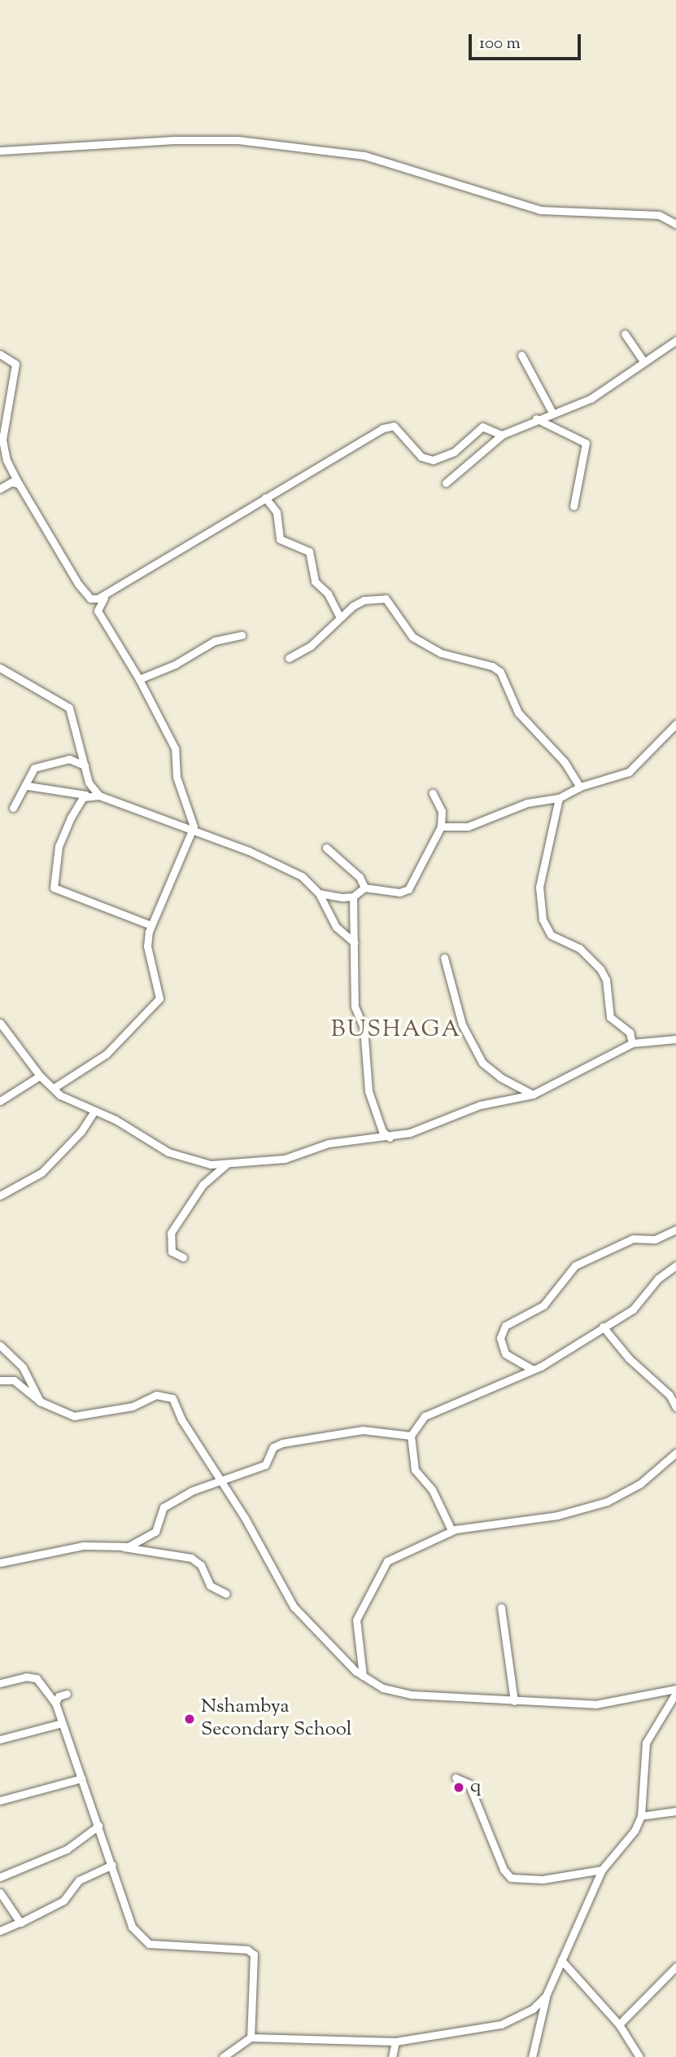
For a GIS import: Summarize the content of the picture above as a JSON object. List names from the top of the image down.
{
  "districts": ["BUSHAGA"],
  "places": ["Nshambya Secondary School", "q"],
  "scale_bar": "100 m"
}
